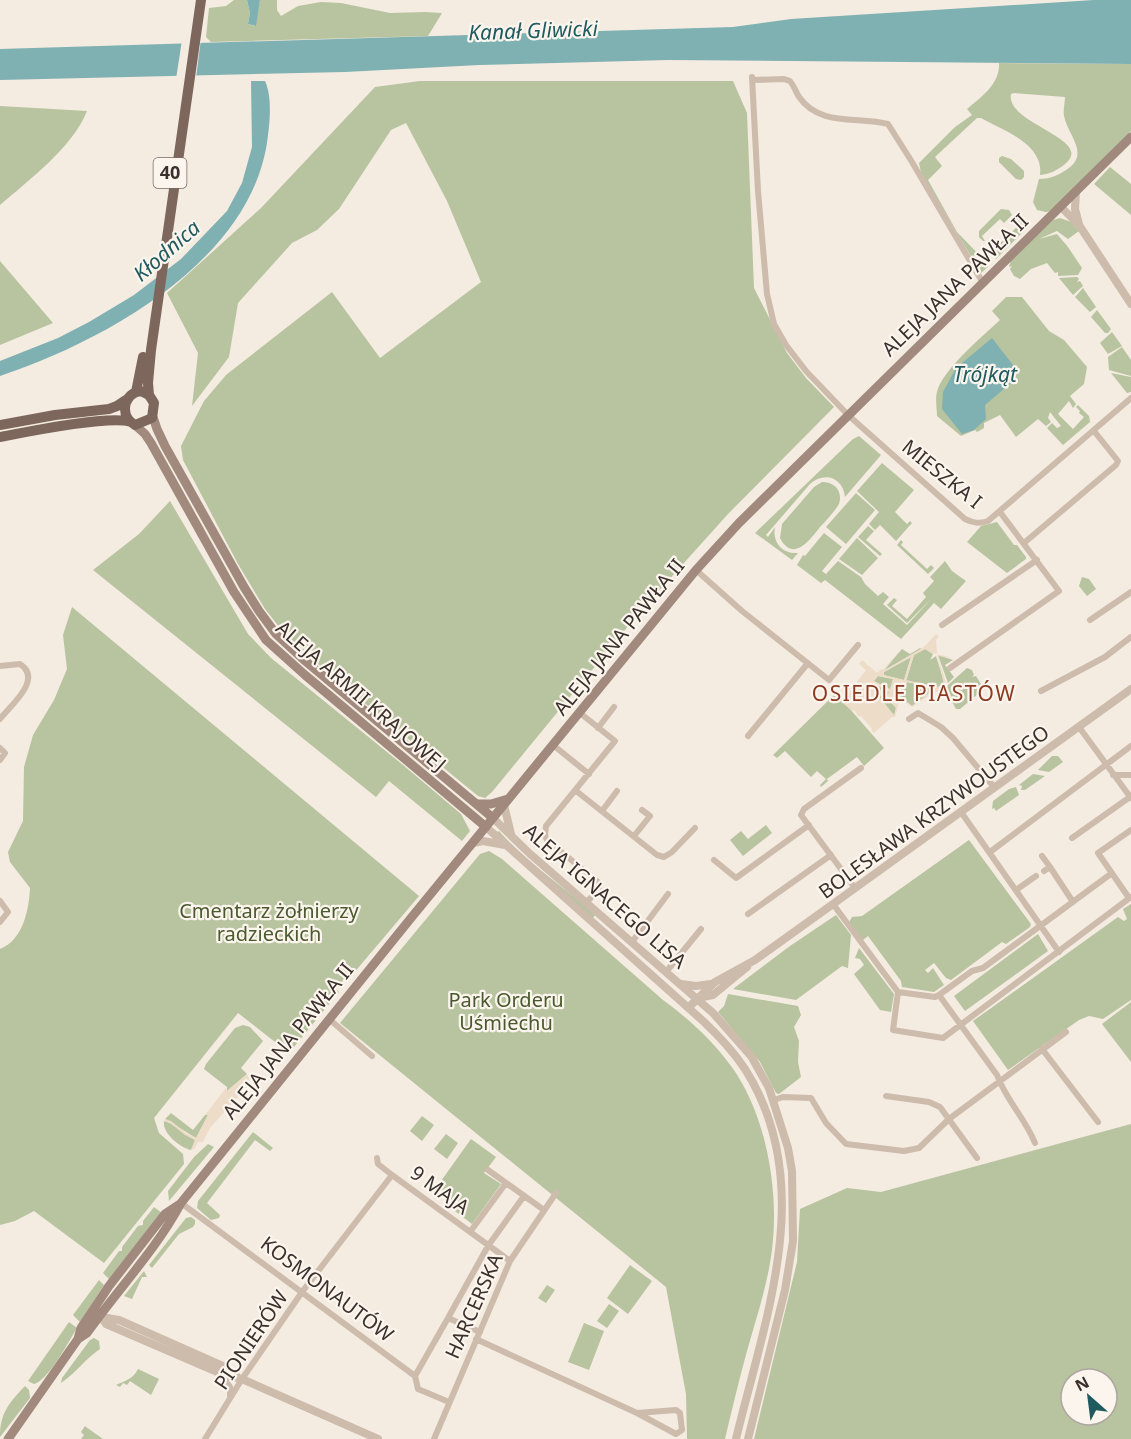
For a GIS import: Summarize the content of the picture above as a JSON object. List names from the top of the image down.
{
  "streets": {
    "main road": ["40", "ALEJA JANA PAWŁA II", "ALEJA ARMII KRAJOWEJ"],
    "street": [
      "MIESZKA I",
      "BOLESŁAWA KRZYWOUSTEGO",
      "ALEJA IGNACEGO LISA",
      "9 MAJA",
      "KOSMONAUTÓW",
      "HARCERSKA",
      "PIONIERÓW"
    ]
  },
  "crossings": [
    ["40", "ALEJA ARMII KRAJOWEJ"],
    ["ALEJA JANA PAWŁA II", "MIESZKA I"],
    ["ALEJA JANA PAWŁA II", "ALEJA ARMII KRAJOWEJ"],
    ["ALEJA JANA PAWŁA II", "ALEJA IGNACEGO LISA"],
    ["ALEJA JANA PAWŁA II", "KOSMONAUTÓW"],
    ["ALEJA ARMII KRAJOWEJ", "ALEJA IGNACEGO LISA"],
    ["BOLESŁAWA KRZYWOUSTEGO", "ALEJA IGNACEGO LISA"],
    ["9 MAJA", "HARCERSKA"],
    ["9 MAJA", "PIONIERÓW"],
    ["KOSMONAUTÓW", "HARCERSKA"],
    ["KOSMONAUTÓW", "PIONIERÓW"]
  ],
  "districts": ["OSIEDLE PIASTÓW"],
  "water": ["Kanał Gliwicki", "Kłodnica", "Trójkąt"],
  "parks": ["Cmentarz żołnierzy radzieckich", "Park Orderu Uśmiechu"],
  "north": "top left"
}
